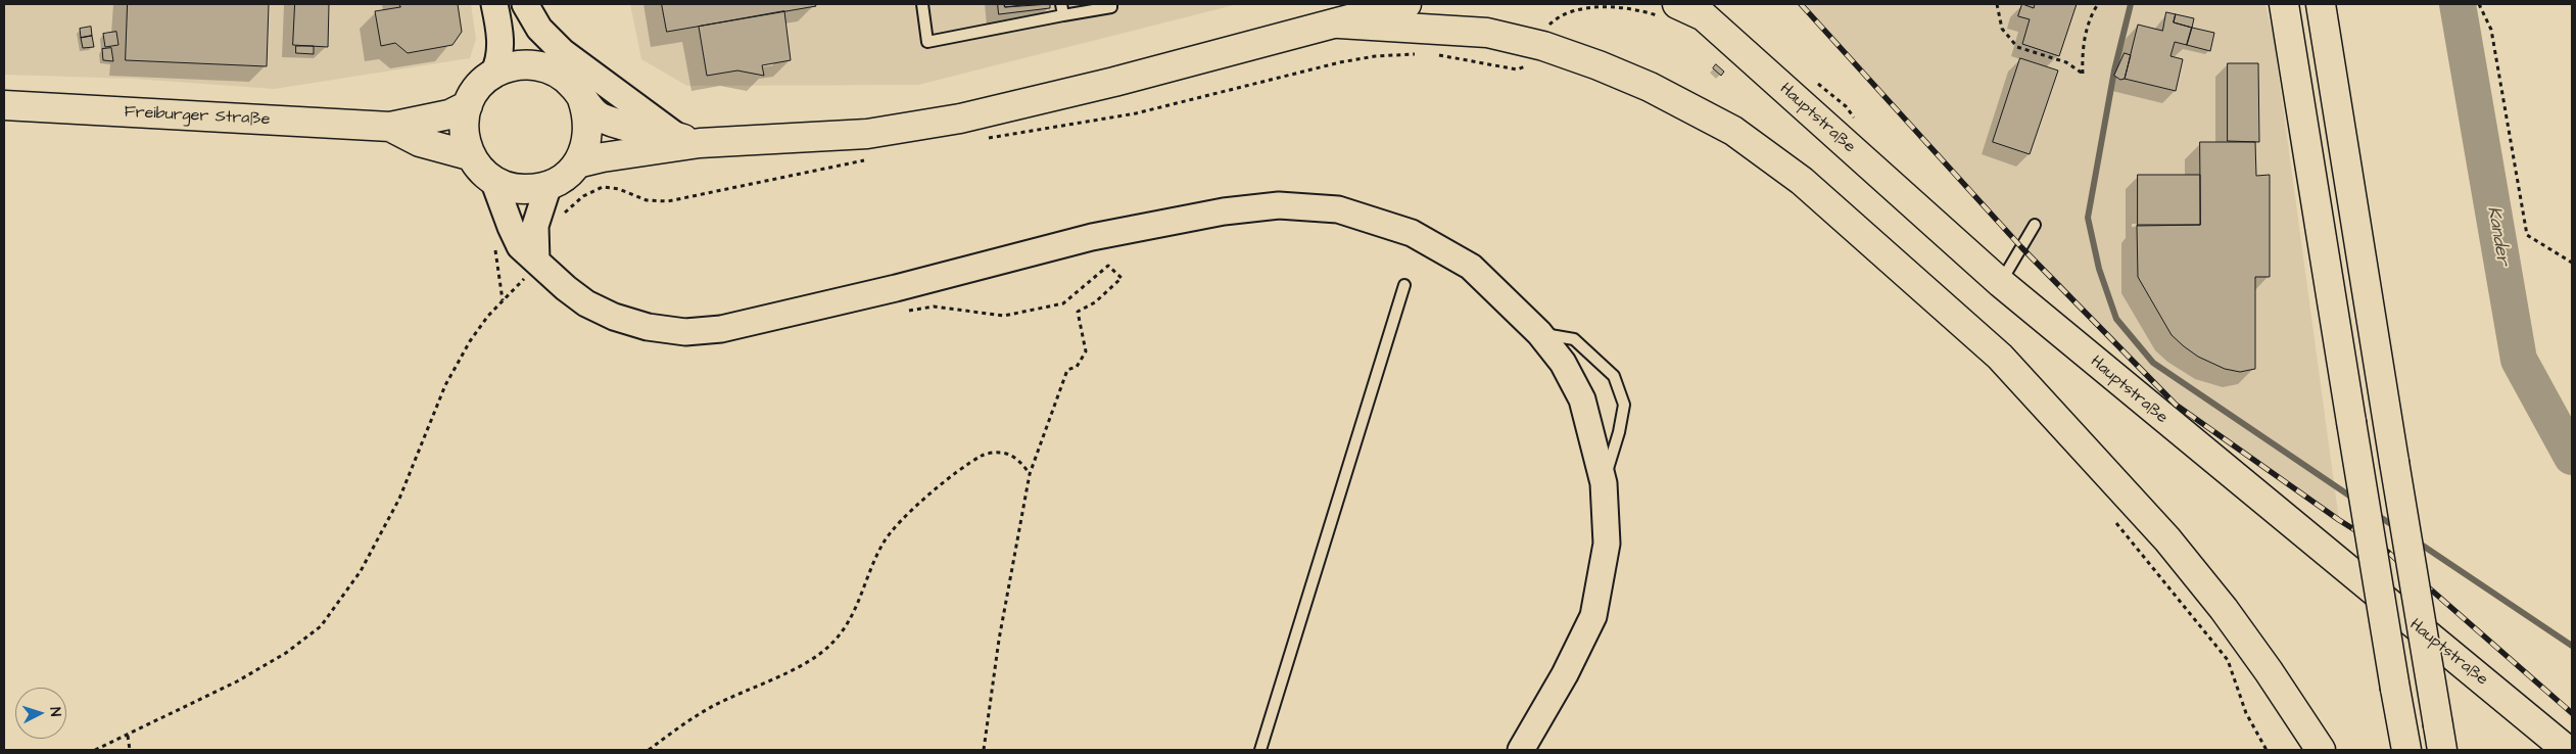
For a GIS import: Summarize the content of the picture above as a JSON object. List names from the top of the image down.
{
  "streets": {
    "main road": ["Freiburger Straße", "Hauptstraße"]
  },
  "water": ["Kander"],
  "north": "right"
}
